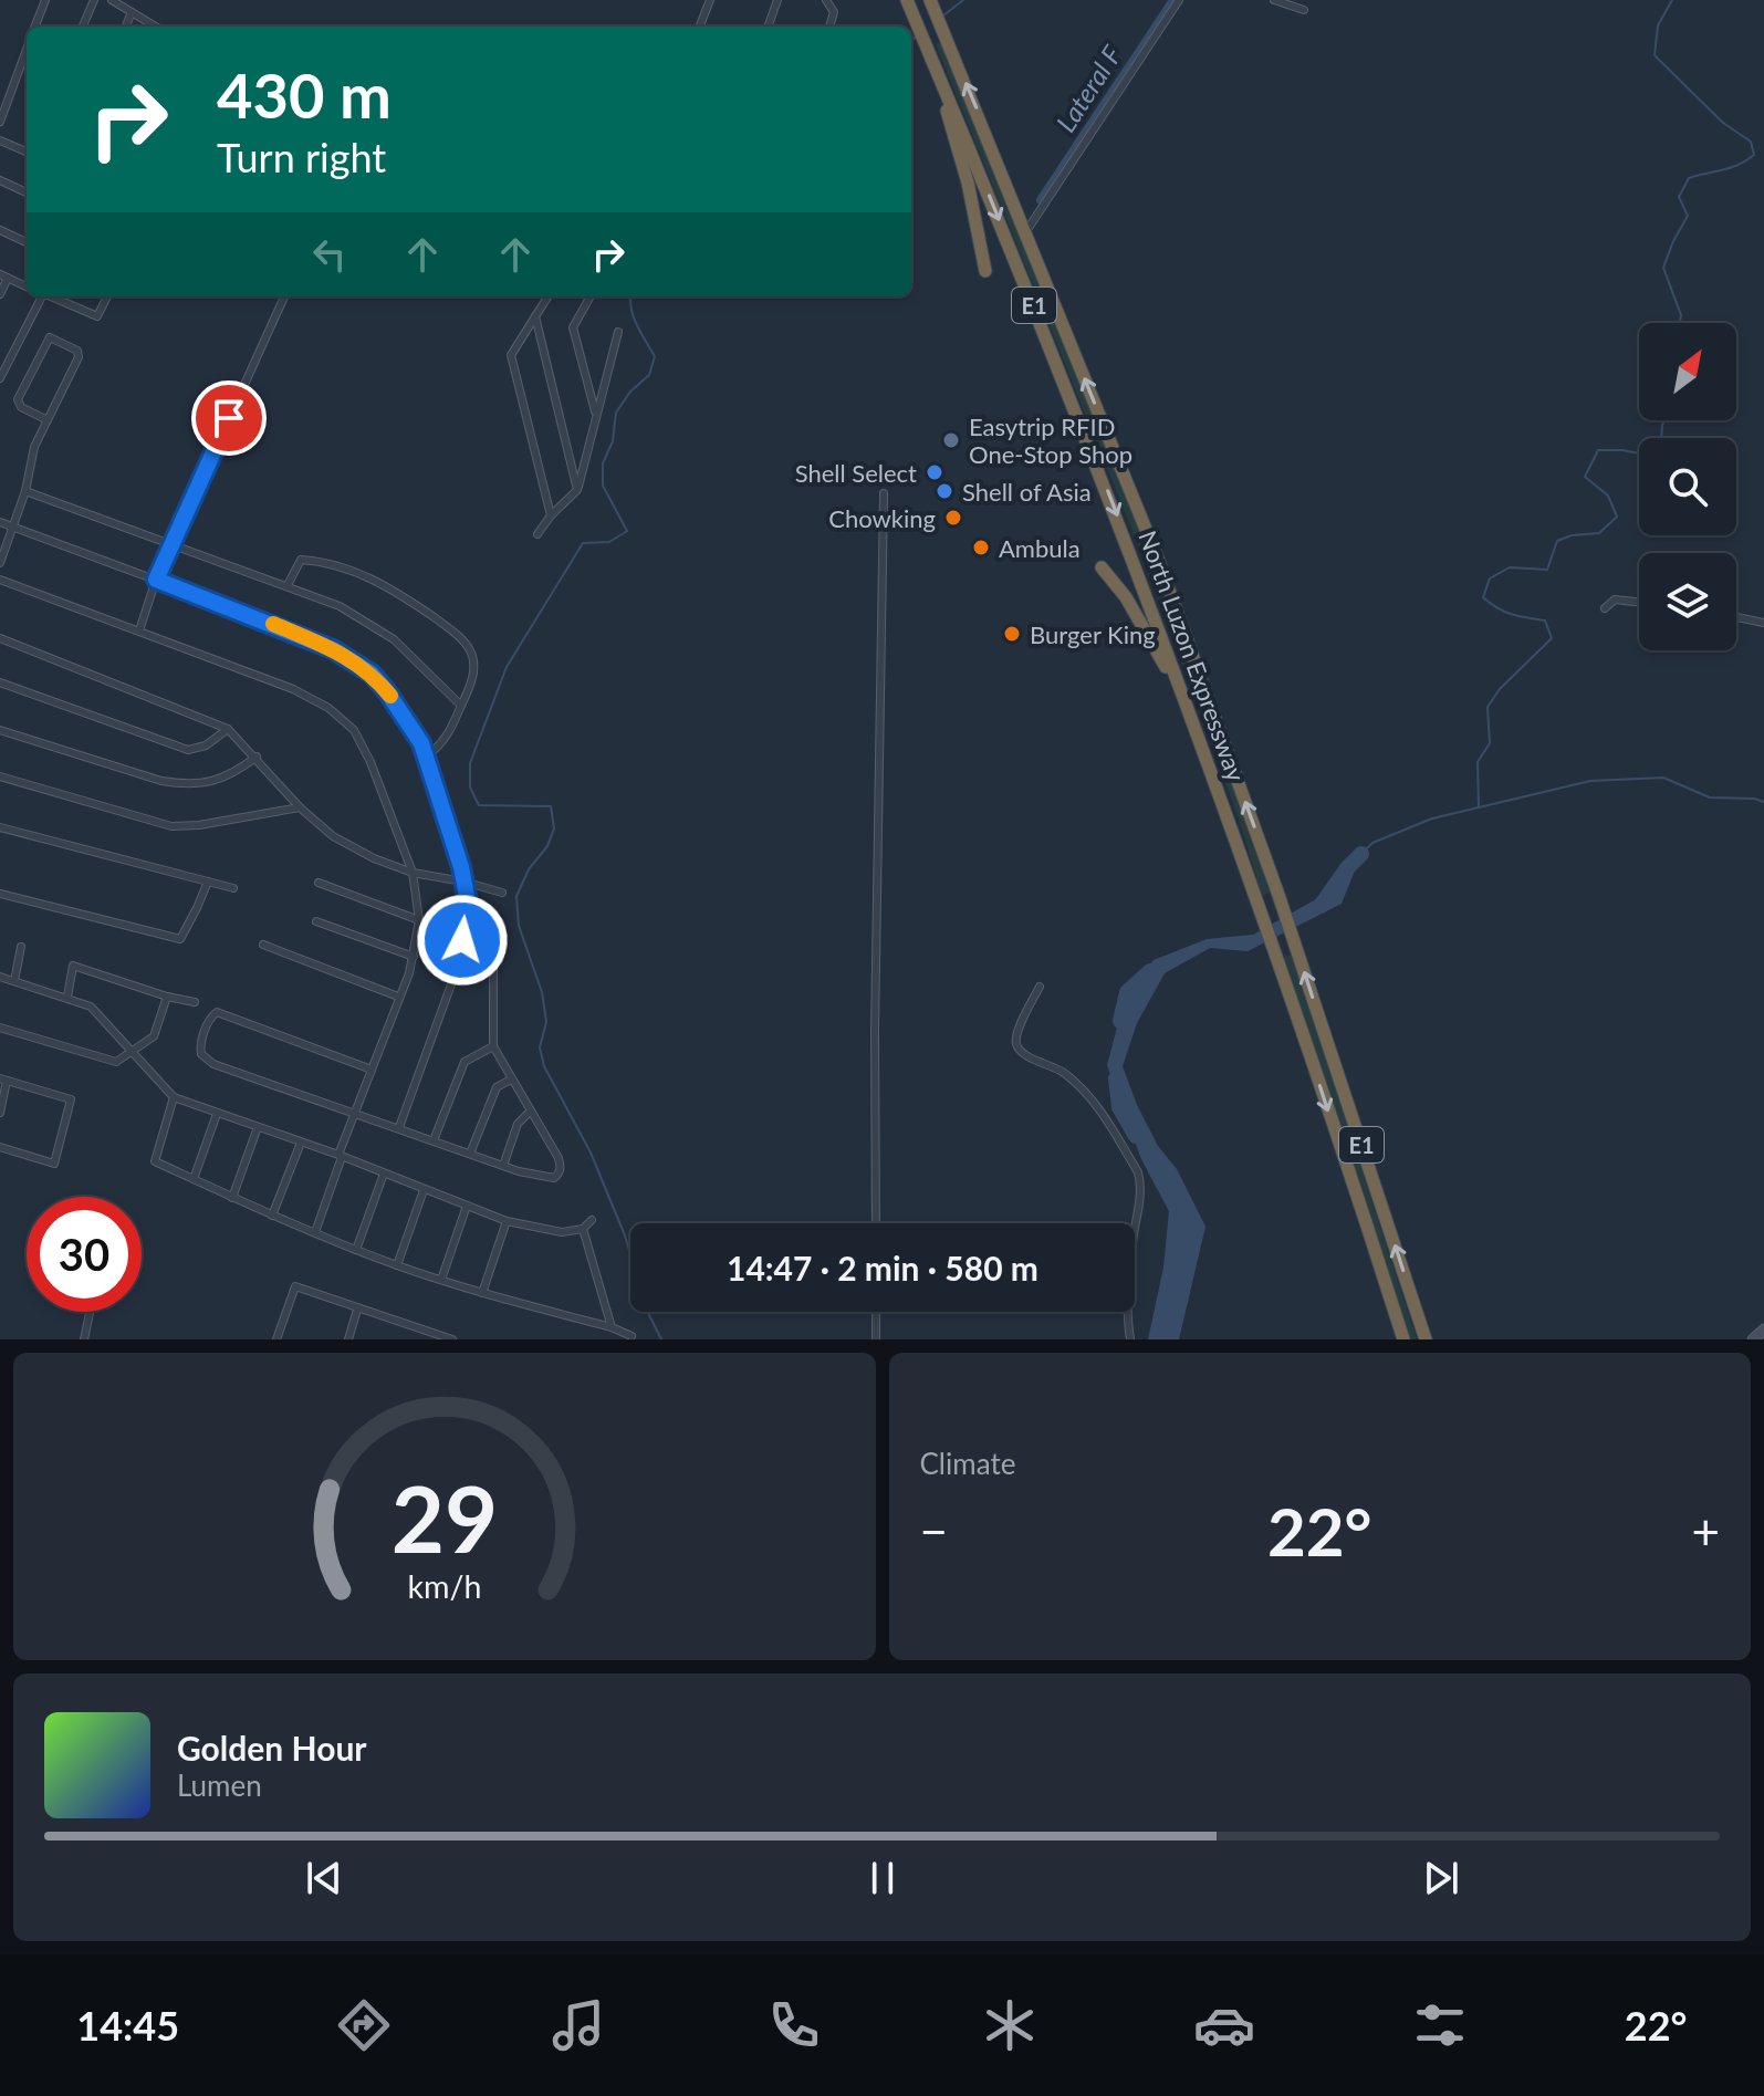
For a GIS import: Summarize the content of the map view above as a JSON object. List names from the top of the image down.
{
  "streets": {
    "highway": ["E1", "North Luzon Expressway"]
  },
  "water": ["Lateral F"],
  "places": [
    "Easytrip RFID One-Stop Shop",
    "Shell Select",
    "Shell of Asia",
    "Chowking",
    "Ambula",
    "Burger King"
  ],
  "north": "top right",
  "page": {
    "turn": ["430 m", "Turn right"],
    "limit": "30",
    "trip": "14:47 · 2 min · 580 m",
    "tile": "Climate",
    "heat": ["−", "22°", "+"],
    "song": ["Golden Hour", "Lumen"],
    "tabs": ["14:45", "22°"],
    "gauge": ["29", "km/h"]
  }
}
